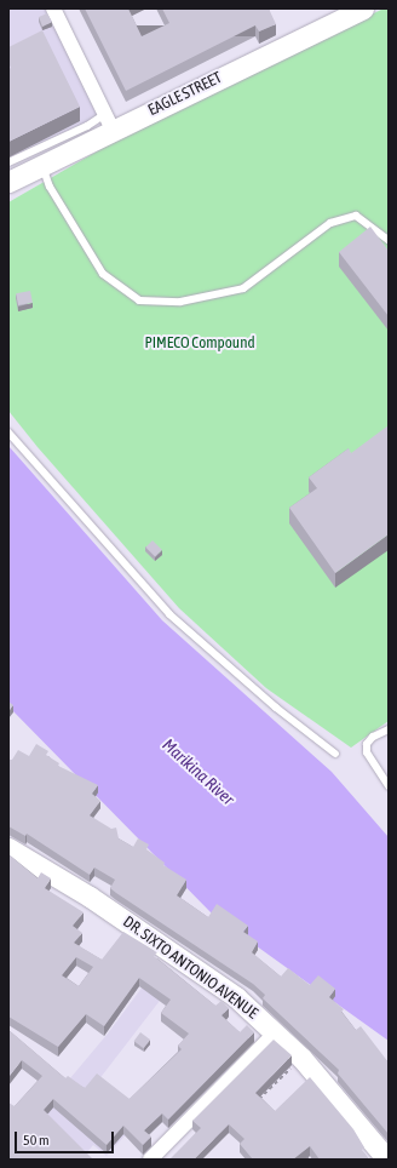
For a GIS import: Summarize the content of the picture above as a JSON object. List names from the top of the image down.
{
  "streets": {
    "main road": ["EAGLE STREET", "DR. SIXTO ANTONIO AVENUE"]
  },
  "water": ["Marikina River"],
  "parks": ["PIMECO Compound"],
  "scale_bar": "50 m"
}
